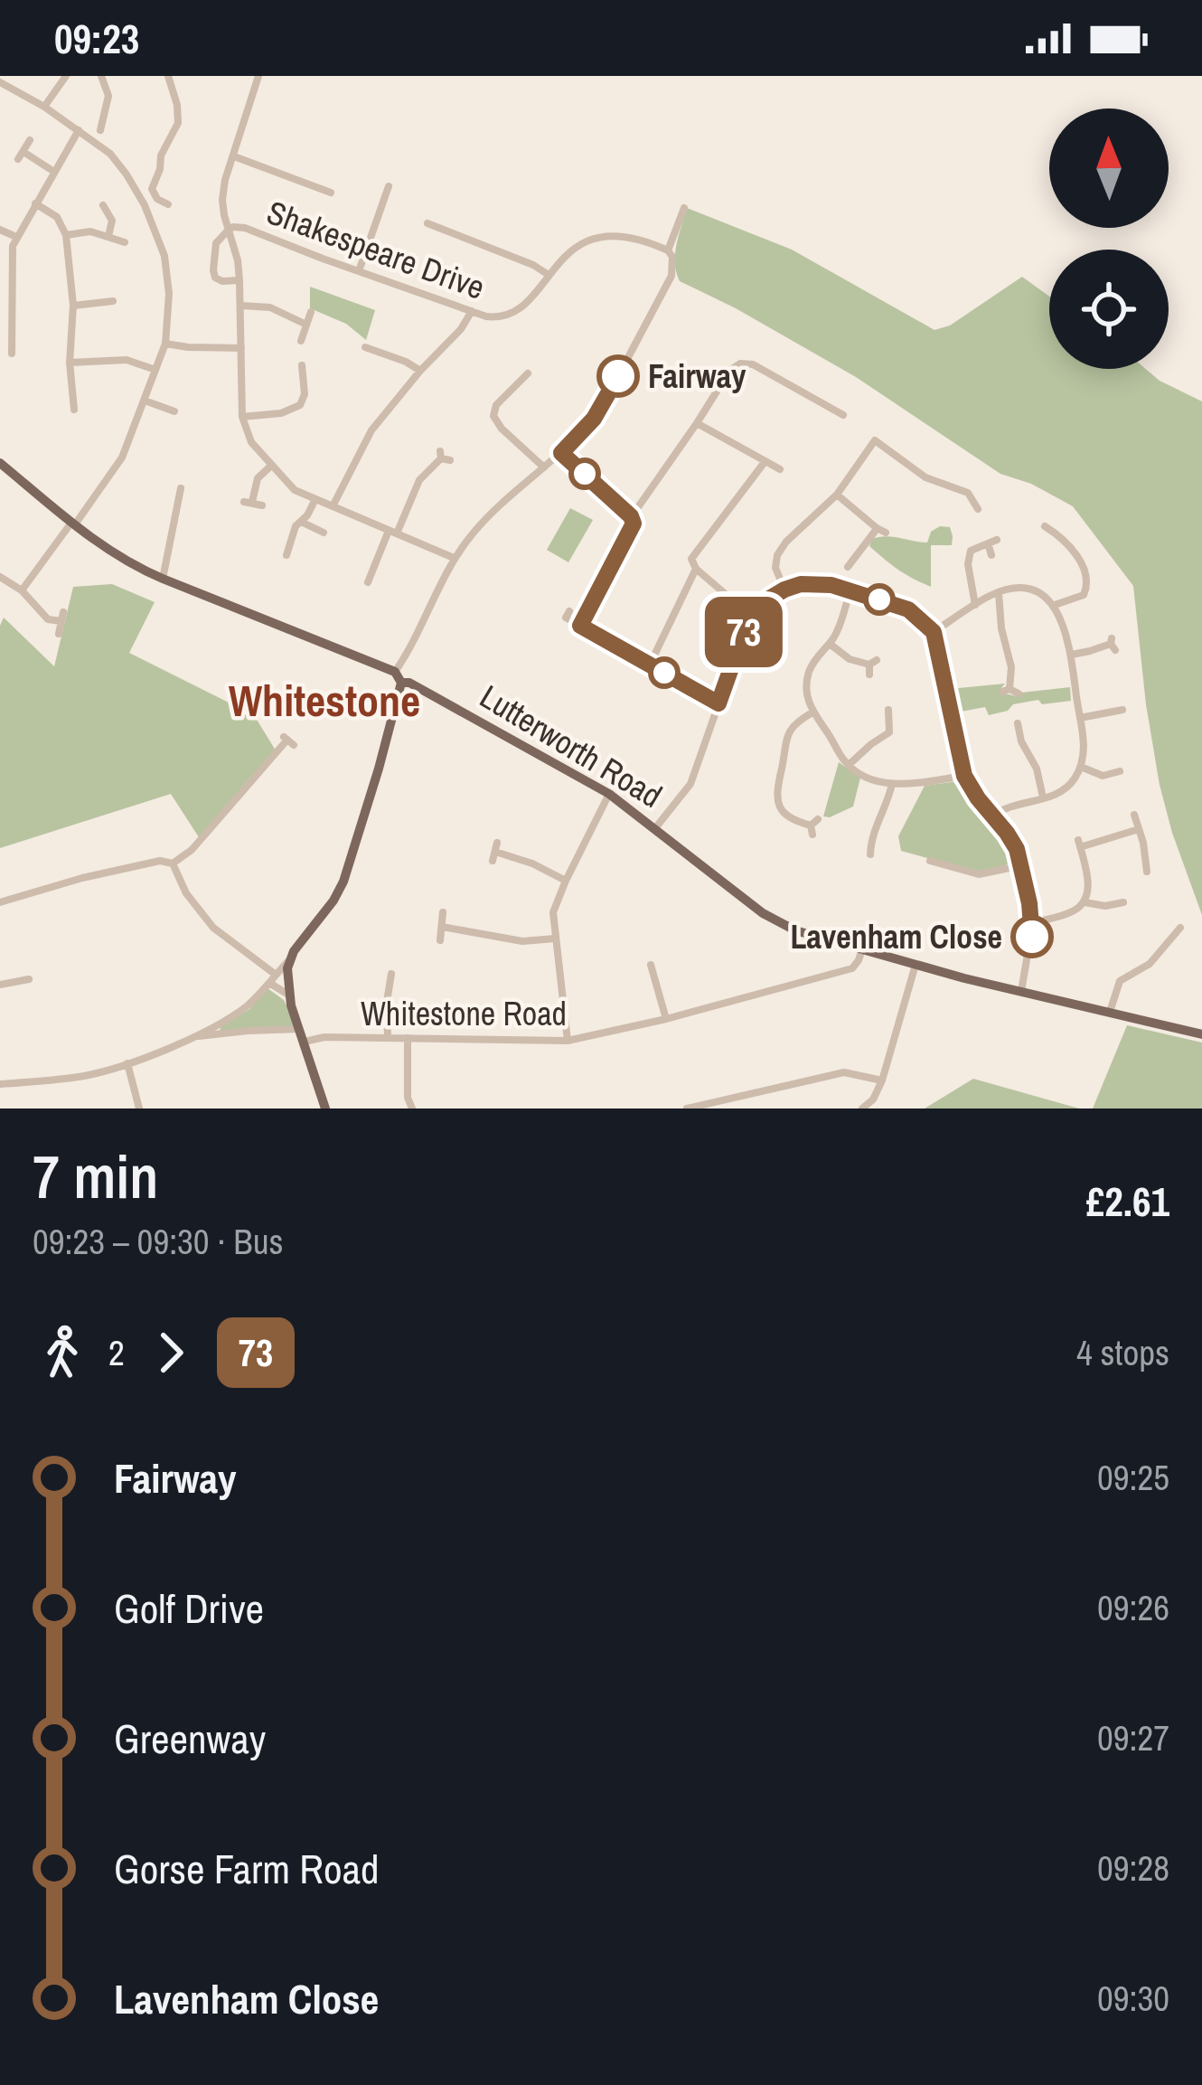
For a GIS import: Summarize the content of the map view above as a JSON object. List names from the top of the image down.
{
  "streets": {
    "main road": ["Lutterworth Road"],
    "street": ["Shakespeare Drive", "Whitestone Road"]
  },
  "crossings": [
    ["Lutterworth Road", "Whitestone Road"]
  ],
  "districts": ["Whitestone"],
  "places": ["Fairway", "Lavenham Close"],
  "lines": ["bus line 73"],
  "north": "top",
  "page": {
    "status": "09:23",
    "on_map": "73",
    "heading": ["7 min", "09:23 – 09:30 · Bus", "£2.61"],
    "legs": ["2", "73", "4 stops"],
    "list": [
      {
        "name": "Fairway",
        "value": "09:25"
      },
      {
        "name": "Golf Drive",
        "value": "09:26"
      },
      {
        "name": "Greenway",
        "value": "09:27"
      },
      {
        "name": "Gorse Farm Road",
        "value": "09:28"
      },
      {
        "name": "Lavenham Close",
        "value": "09:30"
      }
    ]
  }
}
